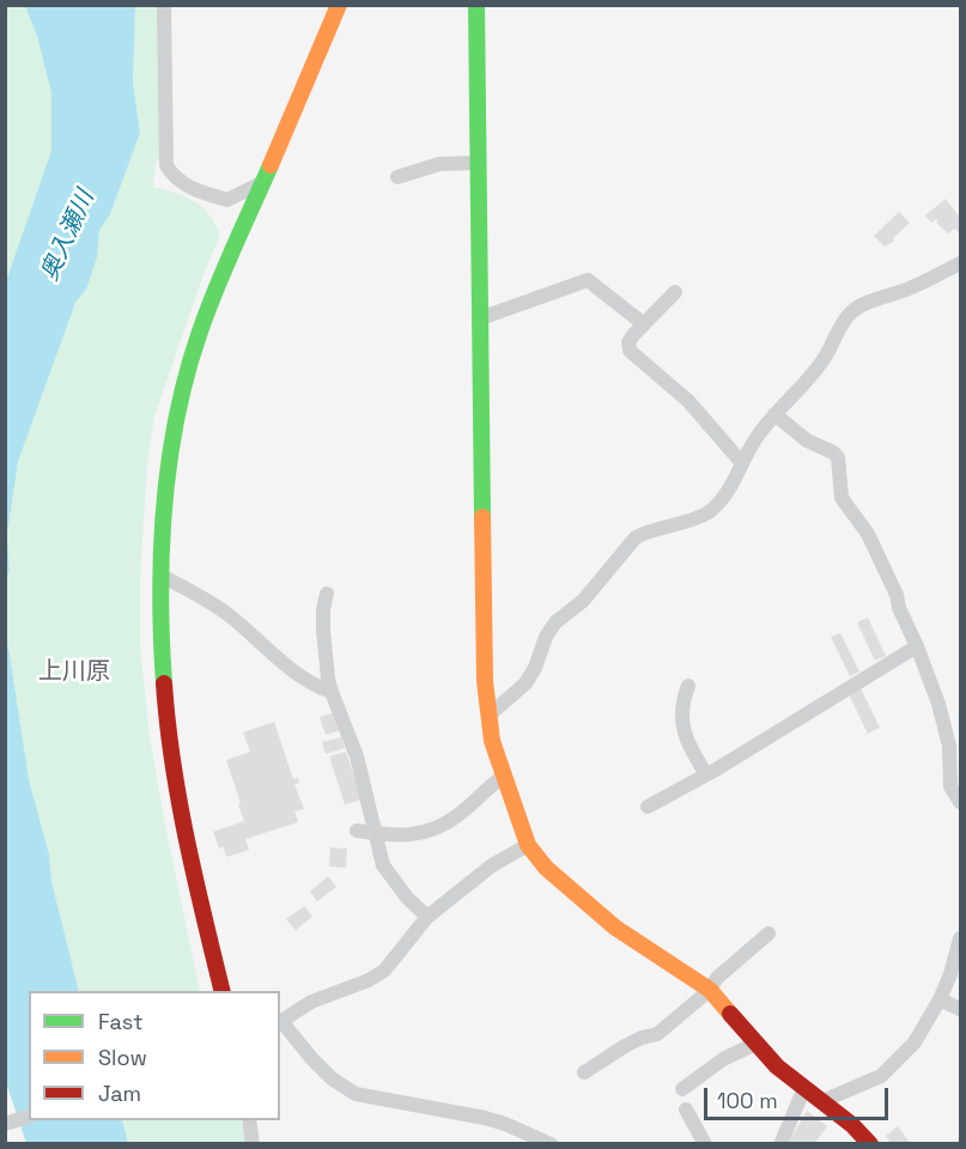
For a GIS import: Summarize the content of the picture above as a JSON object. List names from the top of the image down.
{
  "districts": ["上川原"],
  "water": ["奥入瀬川"],
  "legend": ["Fast", "Slow", "Jam"],
  "scale_bar": "100 m"
}
